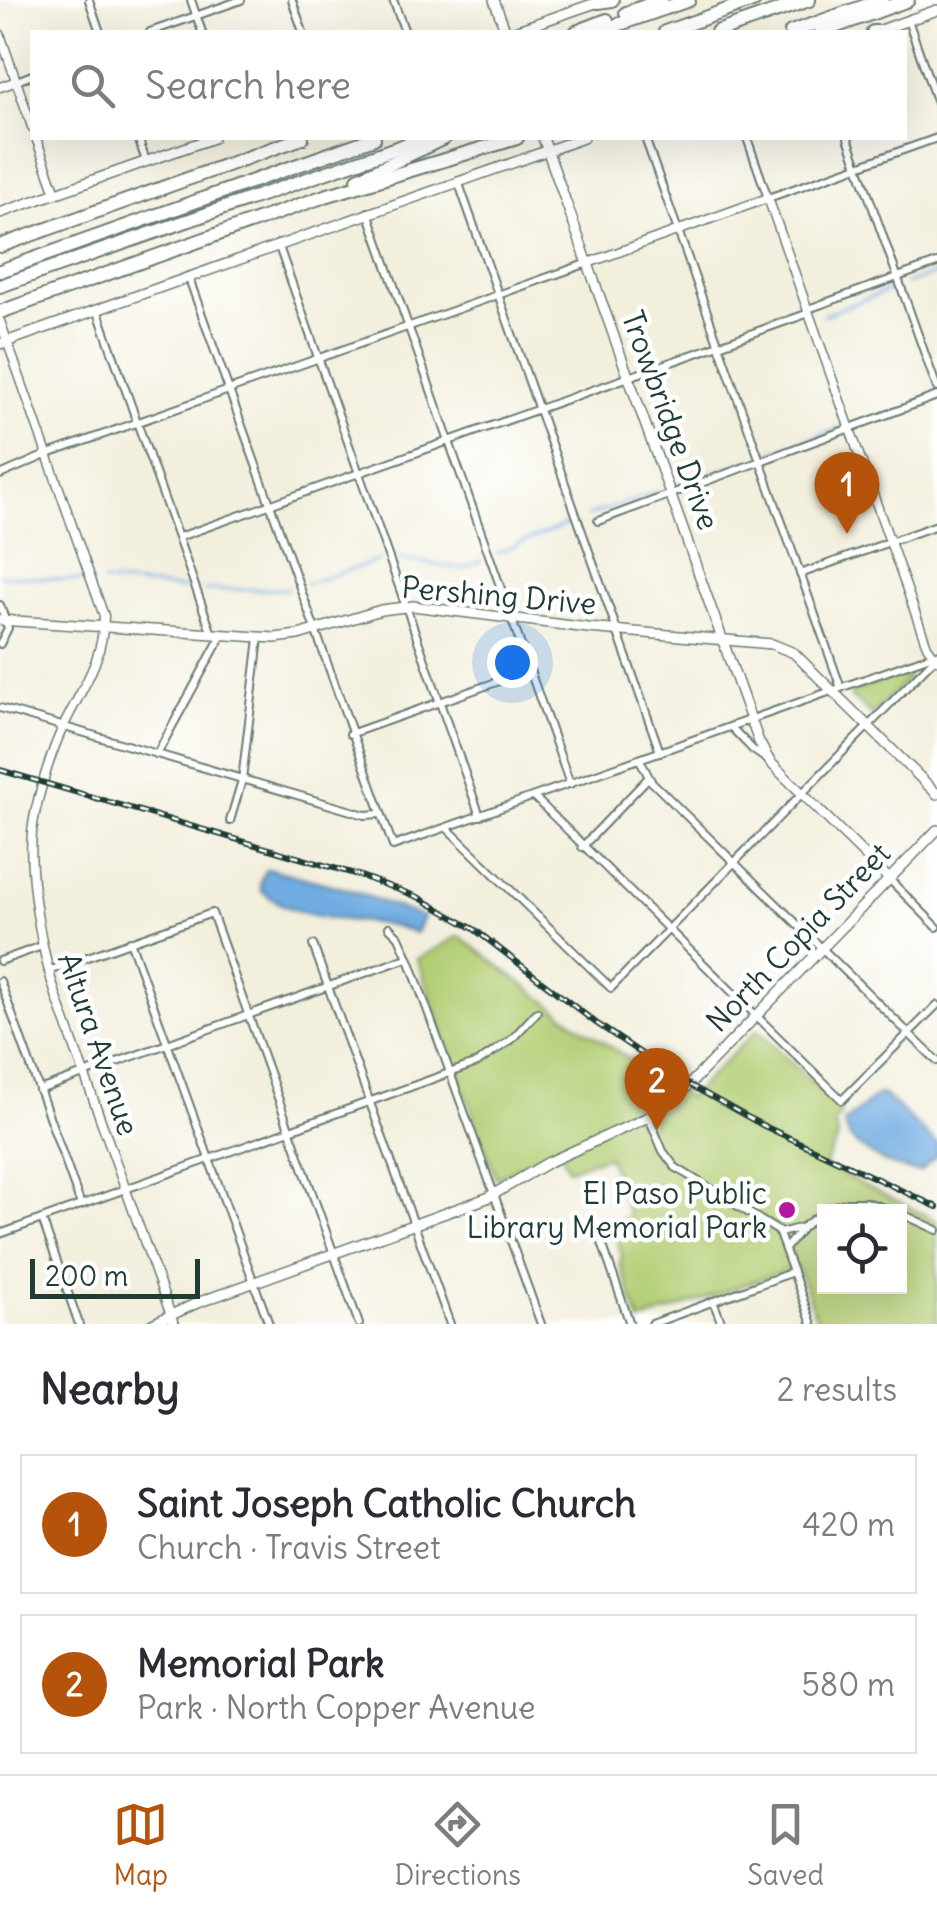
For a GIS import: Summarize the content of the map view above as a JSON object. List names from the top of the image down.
{
  "streets": {
    "main road": ["Trowbridge Drive", "Pershing Drive", "North Copia Street"],
    "street": ["Altura Avenue"]
  },
  "crossings": [
    ["Trowbridge Drive", "Pershing Drive"],
    ["Trowbridge Drive", "North Copia Street"],
    ["Pershing Drive", "Altura Avenue"],
    ["North Copia Street", "Altura Avenue"]
  ],
  "places": ["El Paso Public Library Memorial Park"],
  "scale_bar": "200 m",
  "page": {
    "search": "Search here",
    "pins": ["1", "2"],
    "scale": "200 m",
    "heading": ["Nearby", "2 results"],
    "list": [
      {
        "mark": "1",
        "name": "Saint Joseph Catholic Church",
        "note": "Church · Travis Street",
        "value": "420 m"
      },
      {
        "mark": "2",
        "name": "Memorial Park",
        "note": "Park · North Copper Avenue",
        "value": "580 m"
      }
    ],
    "nav": ["Map", "Directions", "Saved"]
  }
}
